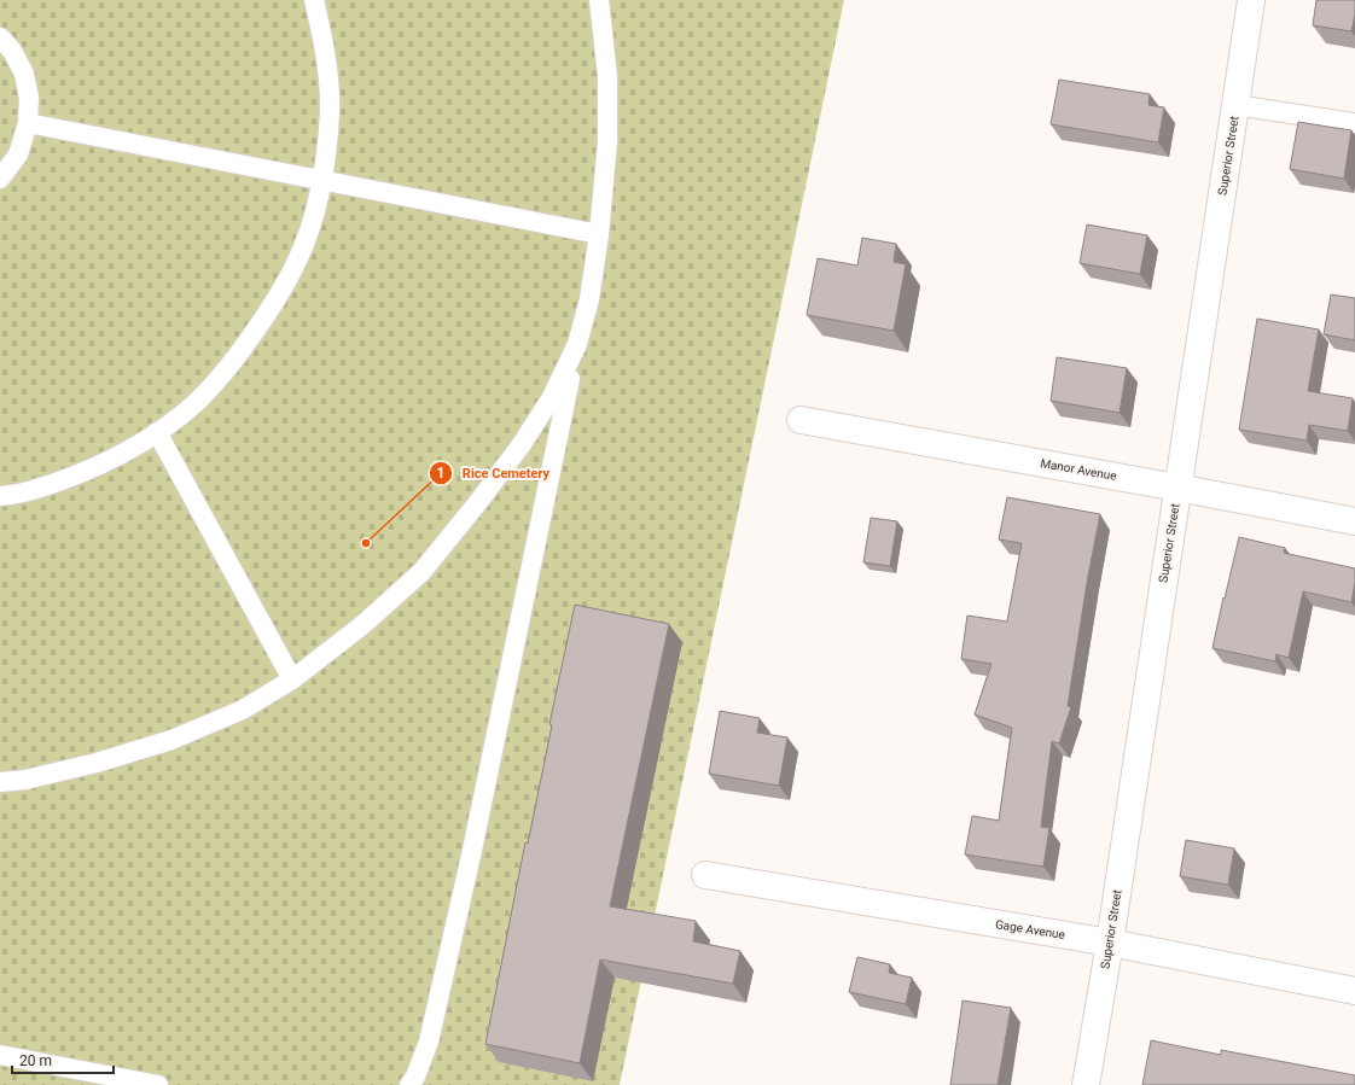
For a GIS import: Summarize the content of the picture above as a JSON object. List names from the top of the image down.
{
  "streets": {
    "street": ["Superior Street", "Manor Avenue", "Gage Avenue"]
  },
  "crossings": [
    ["Superior Street", "Manor Avenue"],
    ["Superior Street", "Gage Avenue"]
  ],
  "places": ["Rice Cemetery"],
  "scale_bar": "20 m"
}
